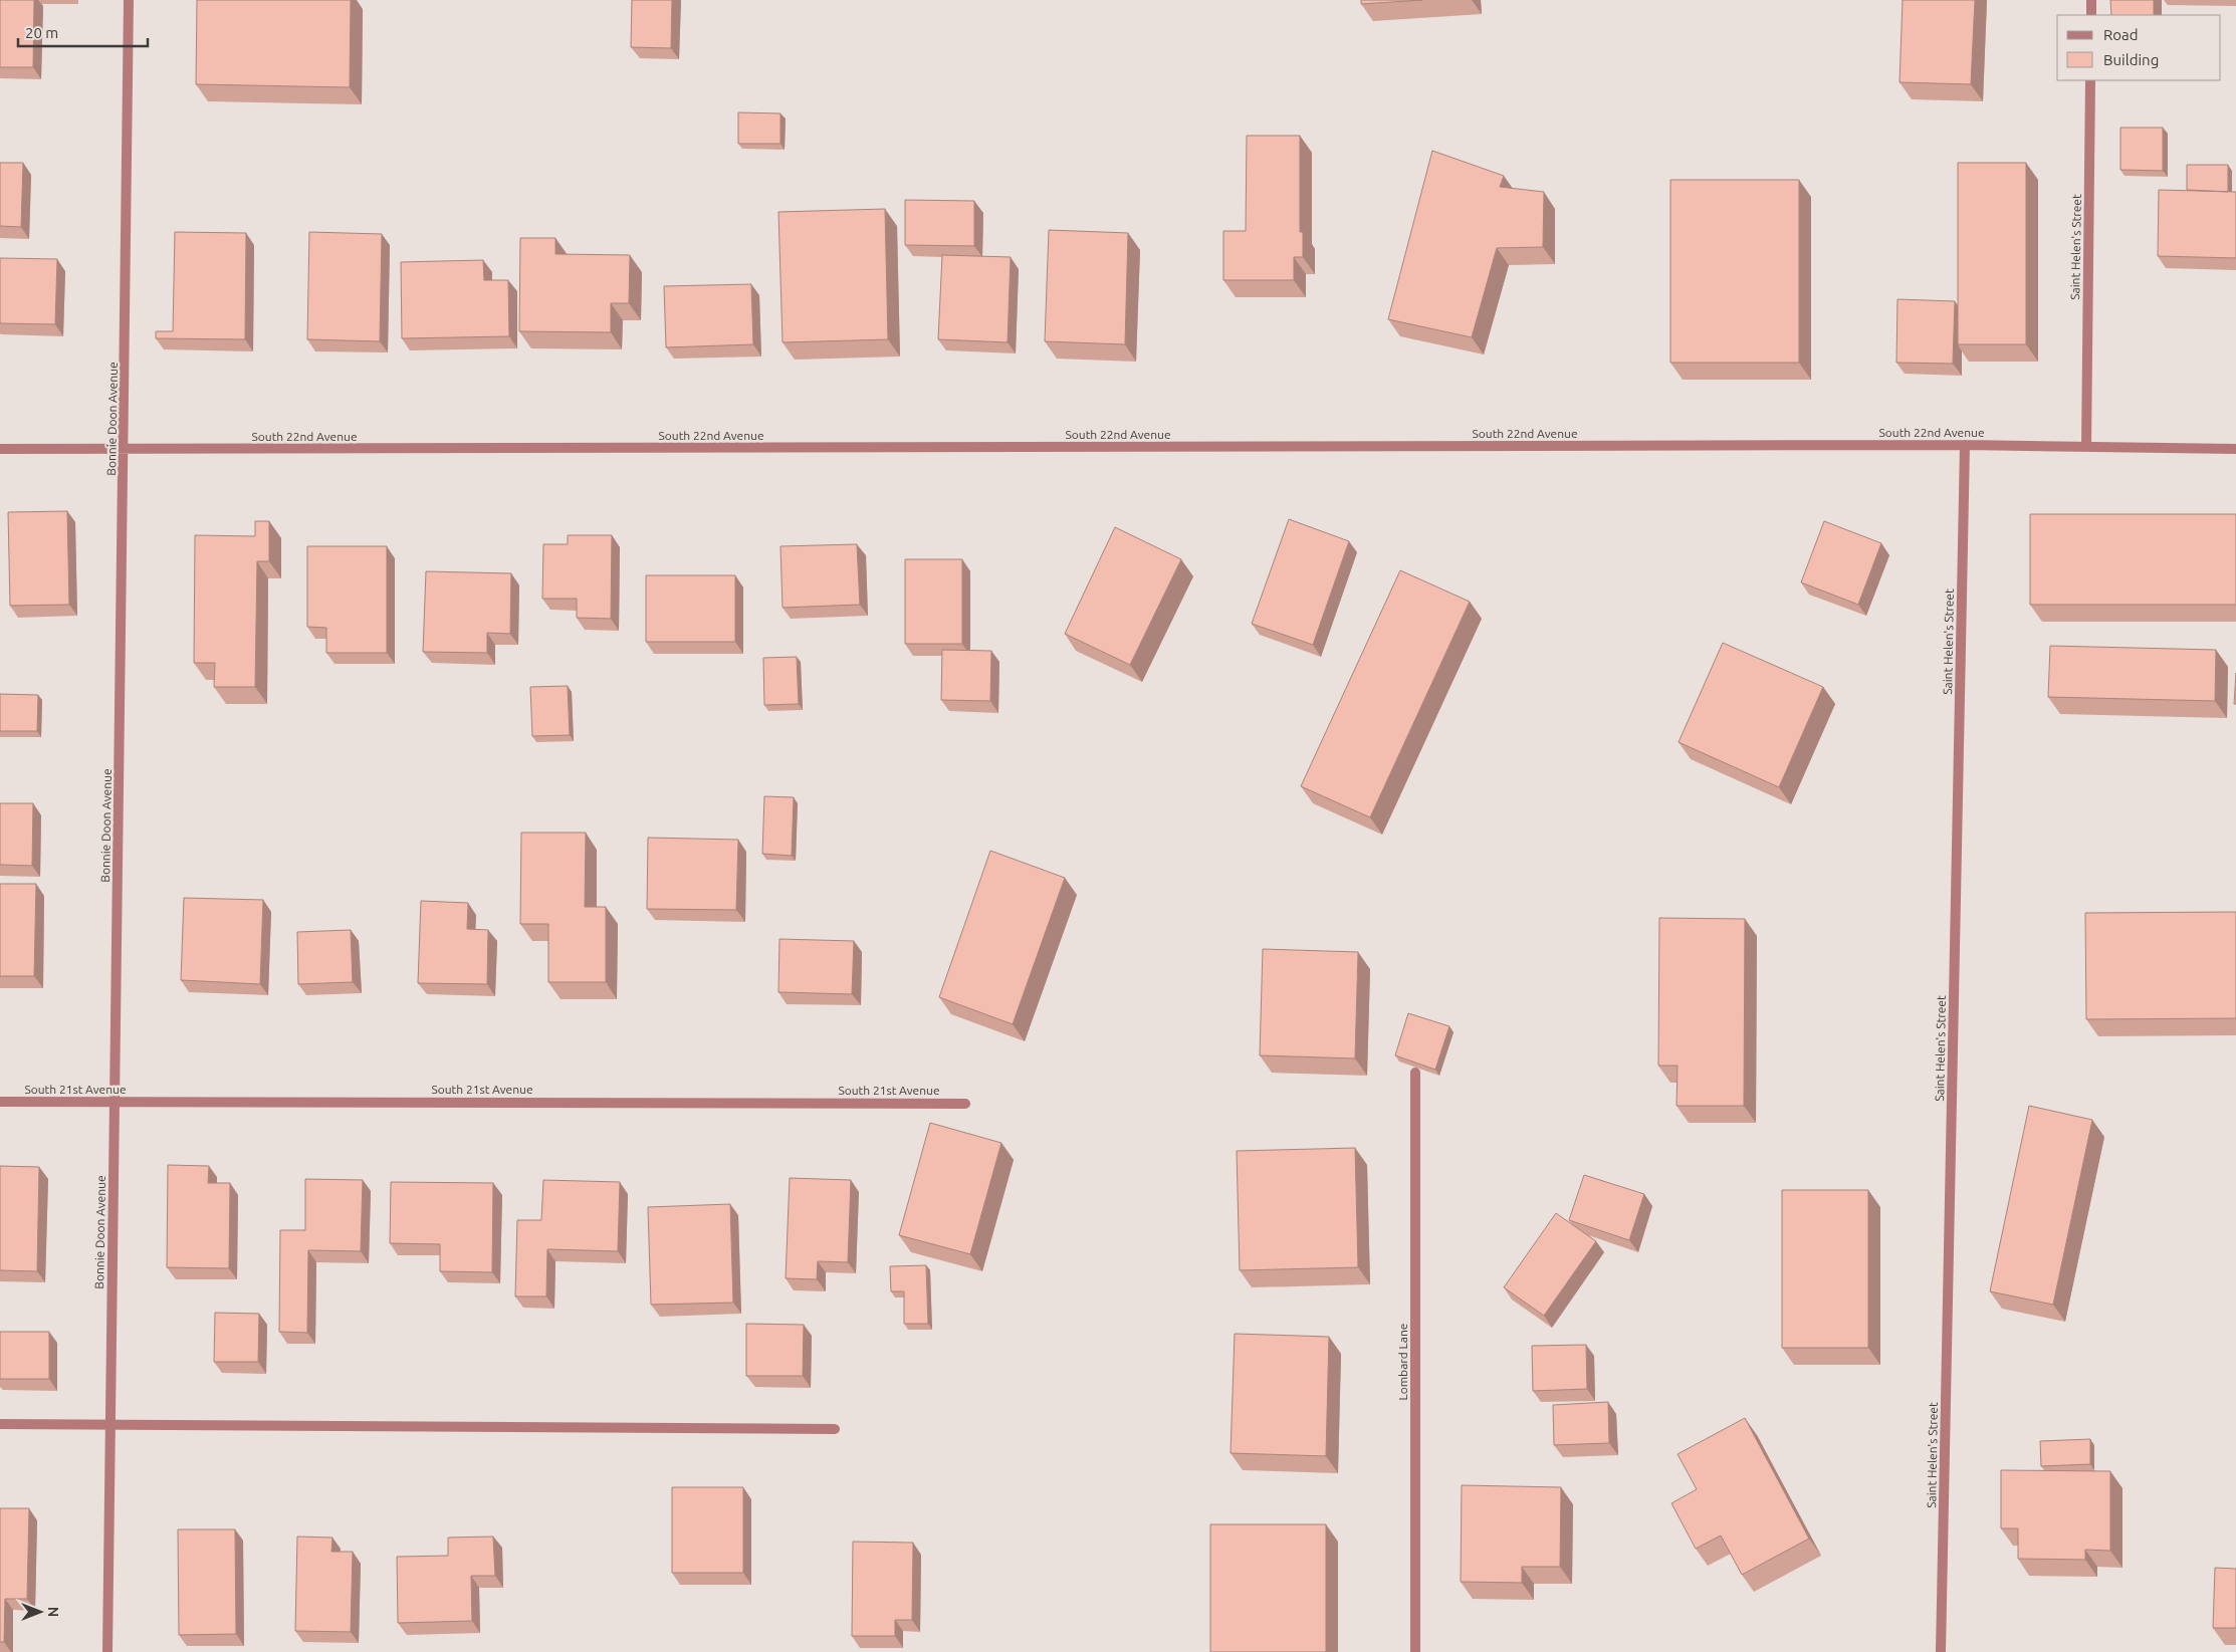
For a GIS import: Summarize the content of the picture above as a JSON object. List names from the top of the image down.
{
  "streets": {
    "street": [
      "Saint Helen's Street",
      "Bonnie Doon Avenue",
      "South 22nd Avenue",
      "South 21st Avenue",
      "Lombard Lane"
    ]
  },
  "crossings": [
    ["Saint Helen's Street", "South 22nd Avenue"],
    ["Bonnie Doon Avenue", "South 22nd Avenue"],
    ["Bonnie Doon Avenue", "South 21st Avenue"]
  ],
  "legend": ["Road", "Building"],
  "scale_bar": "20 m",
  "north": "right"
}
